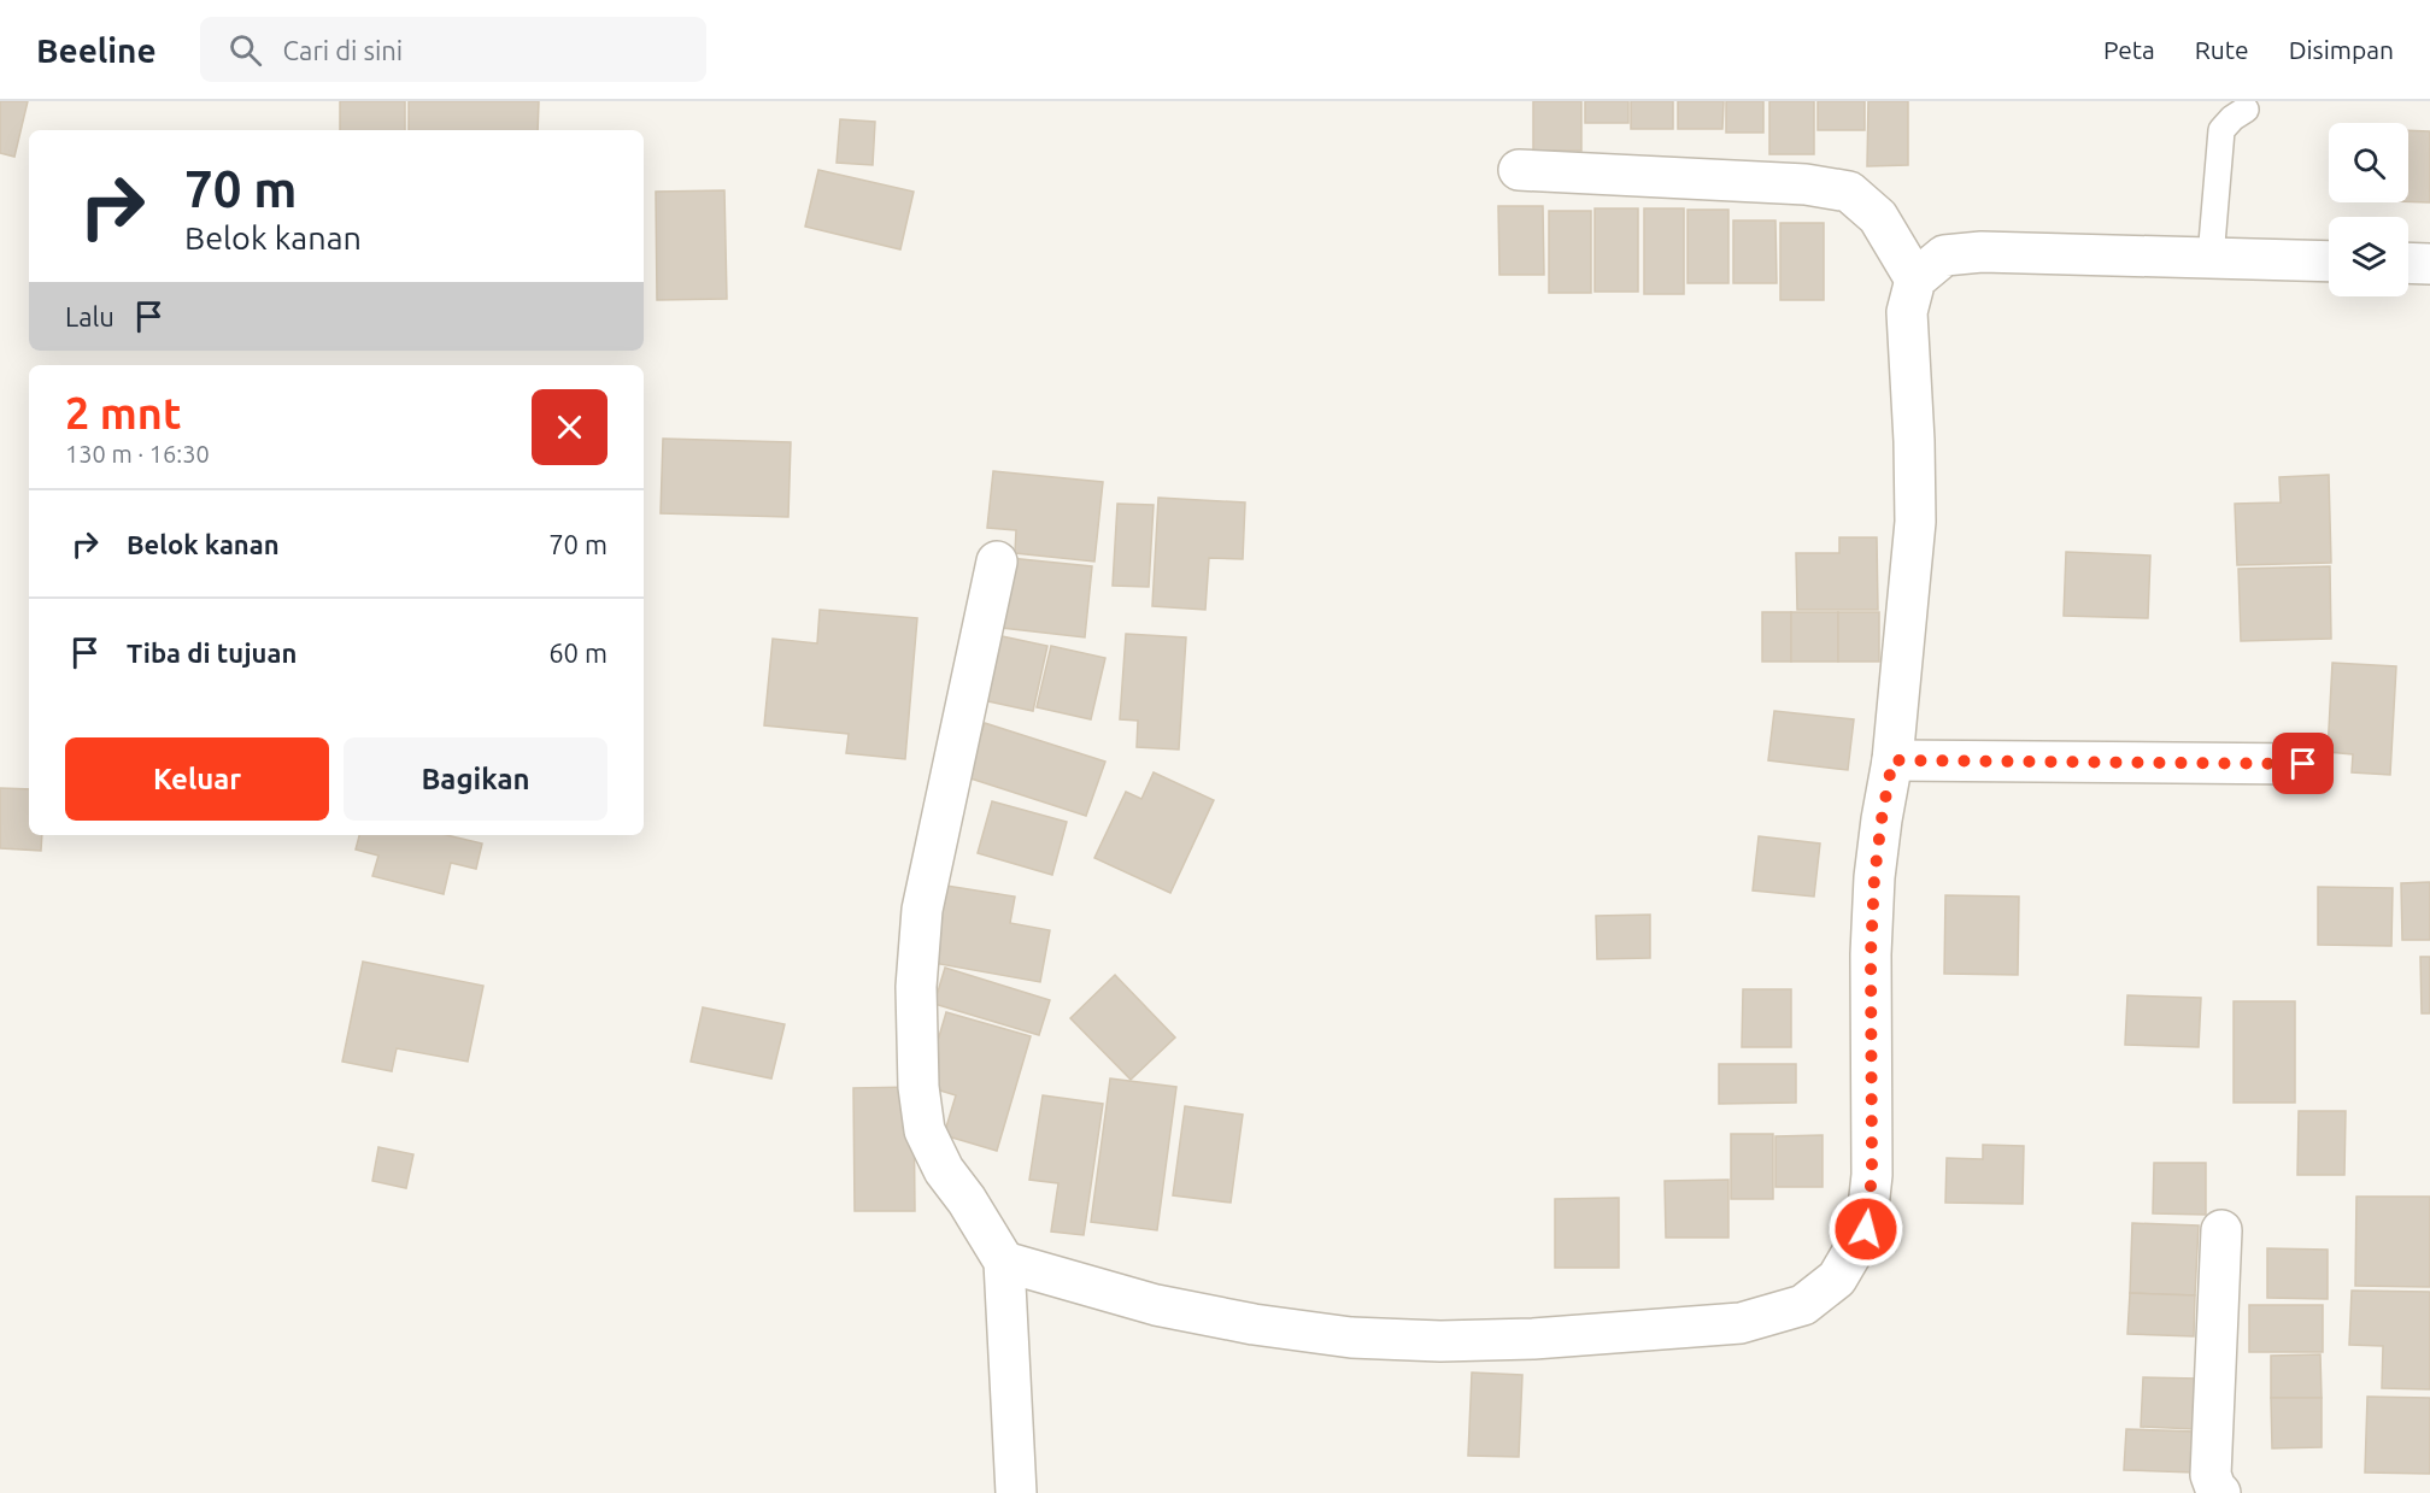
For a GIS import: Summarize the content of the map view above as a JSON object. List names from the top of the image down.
{
  "page": {
    "header": "Beeline",
    "search": "Cari di sini",
    "nav": ["Peta", "Rute", "Disimpan"],
    "turn": ["70 m", "Belok kanan"],
    "then": "Lalu",
    "heading": ["2 mnt", "130 m · 16:30"],
    "list": [
      {
        "name": "Belok kanan",
        "value": "70 m"
      },
      {
        "name": "Tiba di tujuan",
        "value": "60 m"
      }
    ],
    "buttons": ["Keluar", "Bagikan"]
  }
}
